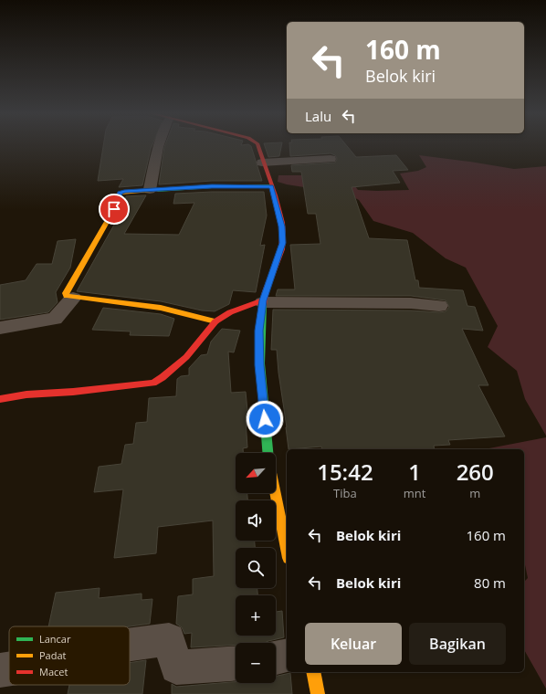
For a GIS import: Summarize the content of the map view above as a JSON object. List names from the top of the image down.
{
  "legend": ["Lancar", "Padat", "Macet"],
  "north": "bottom left",
  "page": {
    "turn": ["160 m", "Belok kiri"],
    "then": "Lalu",
    "eta": [
      "15:42",
      "Tiba",
      "1",
      "mnt",
      "260",
      "m"
    ],
    "map_buttons": ["+", "−"],
    "list": [
      {
        "name": "Belok kiri",
        "value": "160 m"
      },
      {
        "name": "Belok kiri",
        "value": "80 m"
      }
    ],
    "buttons": ["Keluar", "Bagikan"]
  }
}
